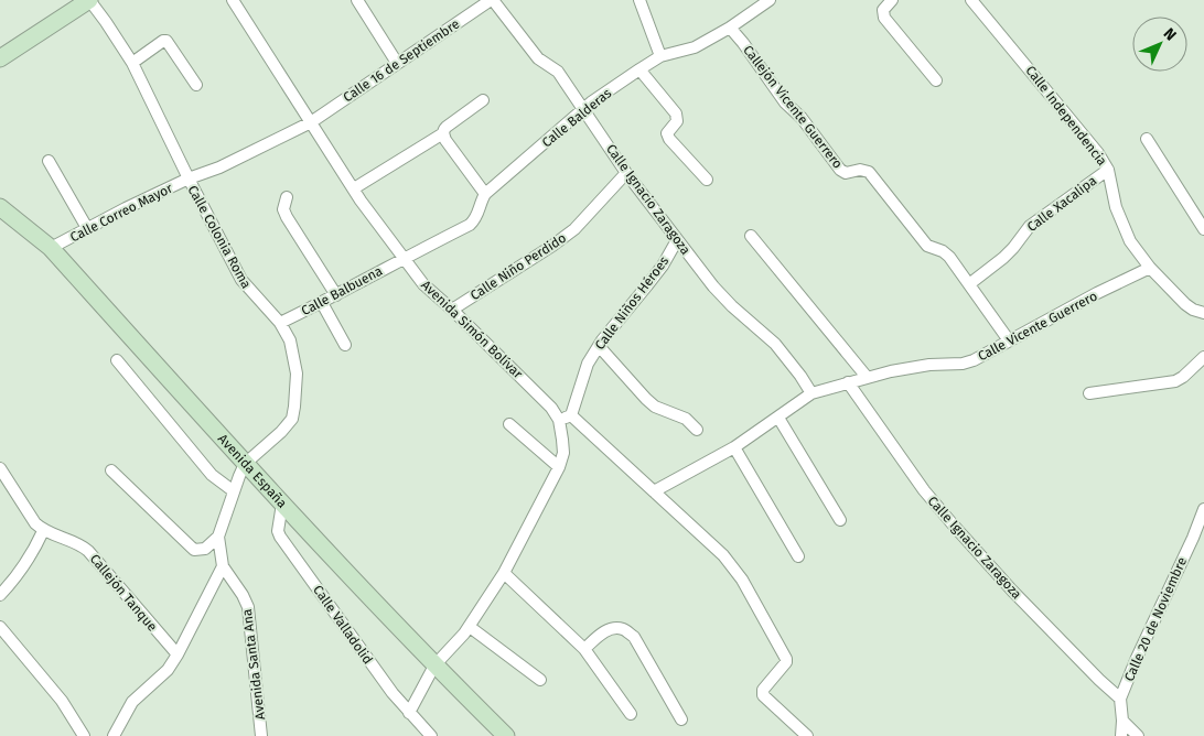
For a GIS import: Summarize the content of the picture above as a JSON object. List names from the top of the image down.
{
  "streets": {
    "street": [
      "Calle 16 de Septiembre",
      "Callejón Vicente Guerrero",
      "Calle Independencia",
      "Calle Balderas",
      "Calle Ignacio Zaragoza",
      "Calle Xacalipa",
      "Calle Correo Mayor",
      "Calle Colonia Roma",
      "Calle Niño Perdido",
      "Calle Balbuena",
      "Calle Niños Héroes",
      "Calle Vicente Guerrero",
      "Avenida Simón Bolívar",
      "Avenida España",
      "Callejón Tanque",
      "Calle 20 de Noviembre",
      "Calle Valladolid",
      "Avenida Santa Ana"
    ]
  },
  "crossings": [
    ["Calle 16 de Septiembre", "Calle Ignacio Zaragoza"],
    ["Calle 16 de Septiembre", "Calle Correo Mayor"],
    ["Calle 16 de Septiembre", "Avenida Simón Bolívar"],
    ["Callejón Vicente Guerrero", "Calle Balderas"],
    ["Callejón Vicente Guerrero", "Calle Xacalipa"],
    ["Callejón Vicente Guerrero", "Calle Vicente Guerrero"],
    ["Calle Independencia", "Calle Xacalipa"],
    ["Calle Independencia", "Calle Vicente Guerrero"],
    ["Calle Balderas", "Calle Ignacio Zaragoza"],
    ["Calle Ignacio Zaragoza", "Calle Niño Perdido"],
    ["Calle Ignacio Zaragoza", "Calle Niños Héroes"],
    ["Calle Ignacio Zaragoza", "Calle Vicente Guerrero"],
    ["Calle Ignacio Zaragoza", "Calle 20 de Noviembre"],
    ["Calle Correo Mayor", "Calle Colonia Roma"],
    ["Calle Correo Mayor", "Avenida Simón Bolívar"],
    ["Calle Correo Mayor", "Avenida España"],
    ["Calle Colonia Roma", "Calle Balbuena"],
    ["Calle Colonia Roma", "Avenida España"],
    ["Calle Niño Perdido", "Avenida Simón Bolívar"],
    ["Calle Balbuena", "Avenida Simón Bolívar"],
    ["Avenida Simón Bolívar", "Avenida España"],
    ["Avenida Simón Bolívar", "Calle Valladolid"],
    ["Avenida España", "Calle Valladolid"]
  ],
  "north": "top right"
}
